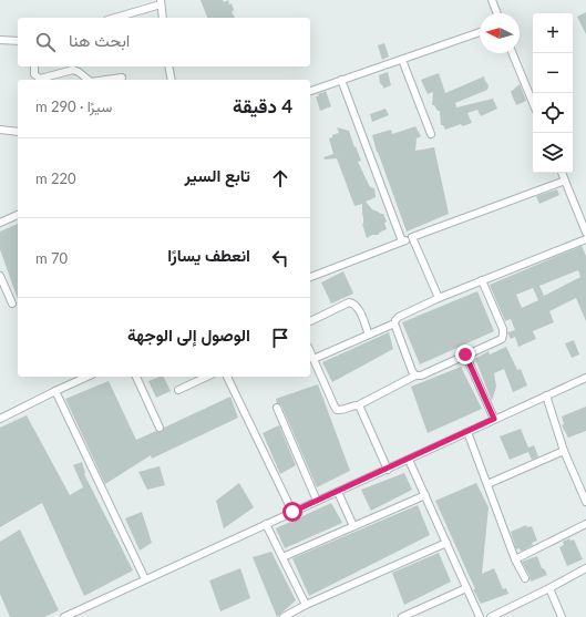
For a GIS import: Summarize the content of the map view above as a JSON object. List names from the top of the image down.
{
  "north": "left",
  "page": {
    "map_buttons": ["+", "−"],
    "search": "ابحث هنا",
    "heading": ["4 دقيقة", "سيرًا · 290 m"],
    "list": [
      ["تابع السير", "220 m"],
      ["انعطف يسارًا", "70 m"],
      "الوصول إلى الوجهة"
    ]
  }
}
